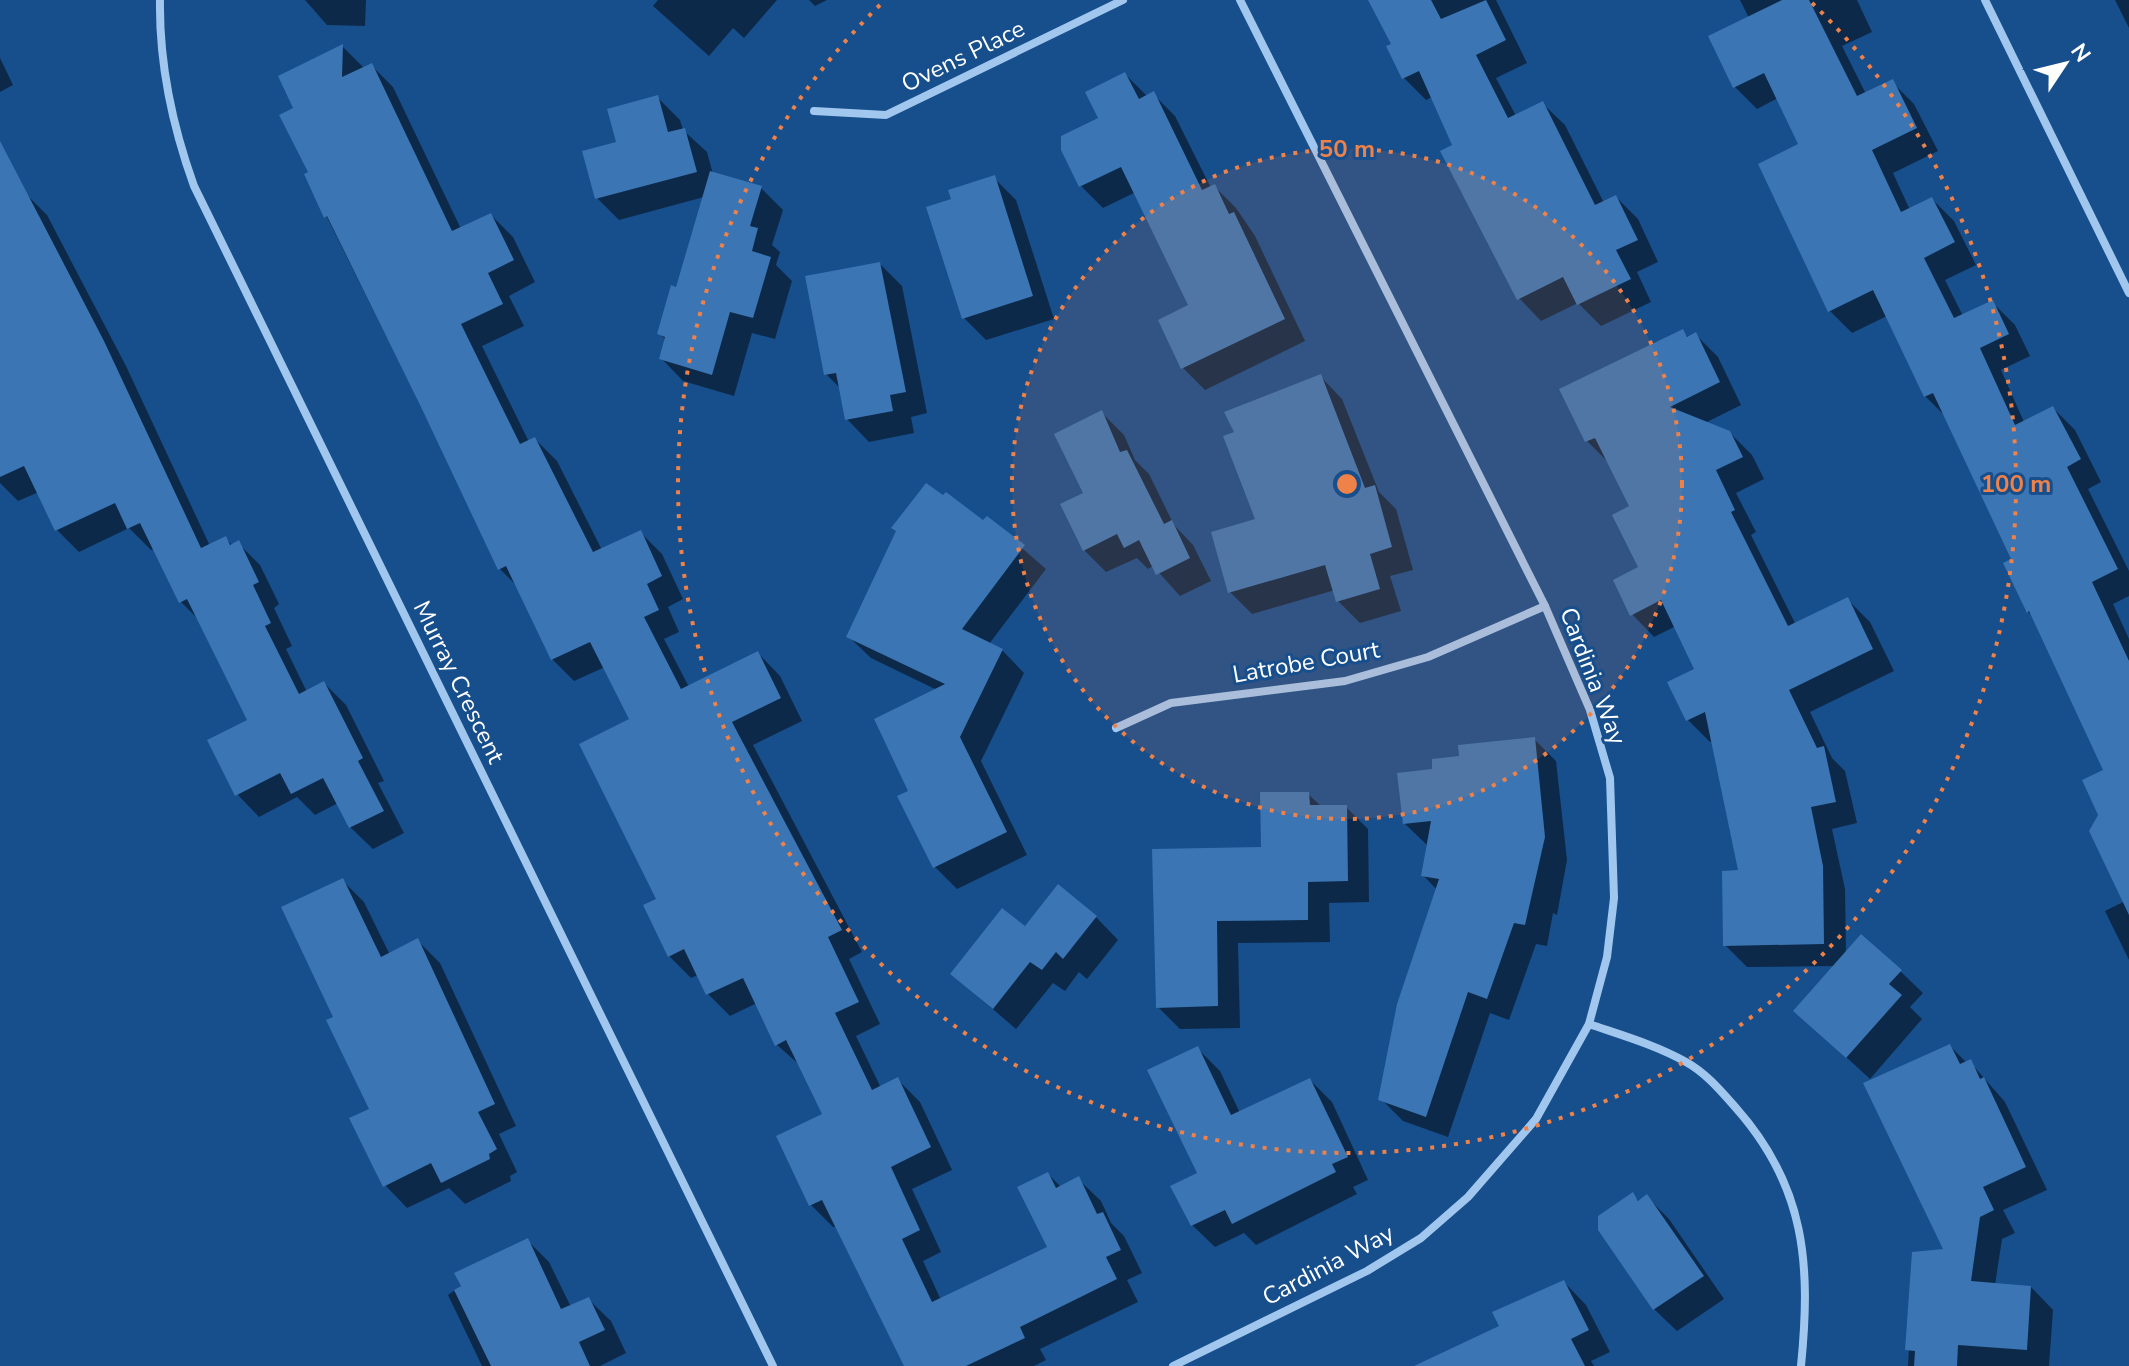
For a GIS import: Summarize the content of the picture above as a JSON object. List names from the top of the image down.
{
  "streets": {
    "street": [
      "Ovens Place",
      "Latrobe Court",
      "Cardinia Way",
      "Murray Crescent"
    ]
  },
  "crossings": [
    ["Latrobe Court", "Cardinia Way"]
  ],
  "north": "top right",
  "rings": ["50 m", "100 m"]
}
